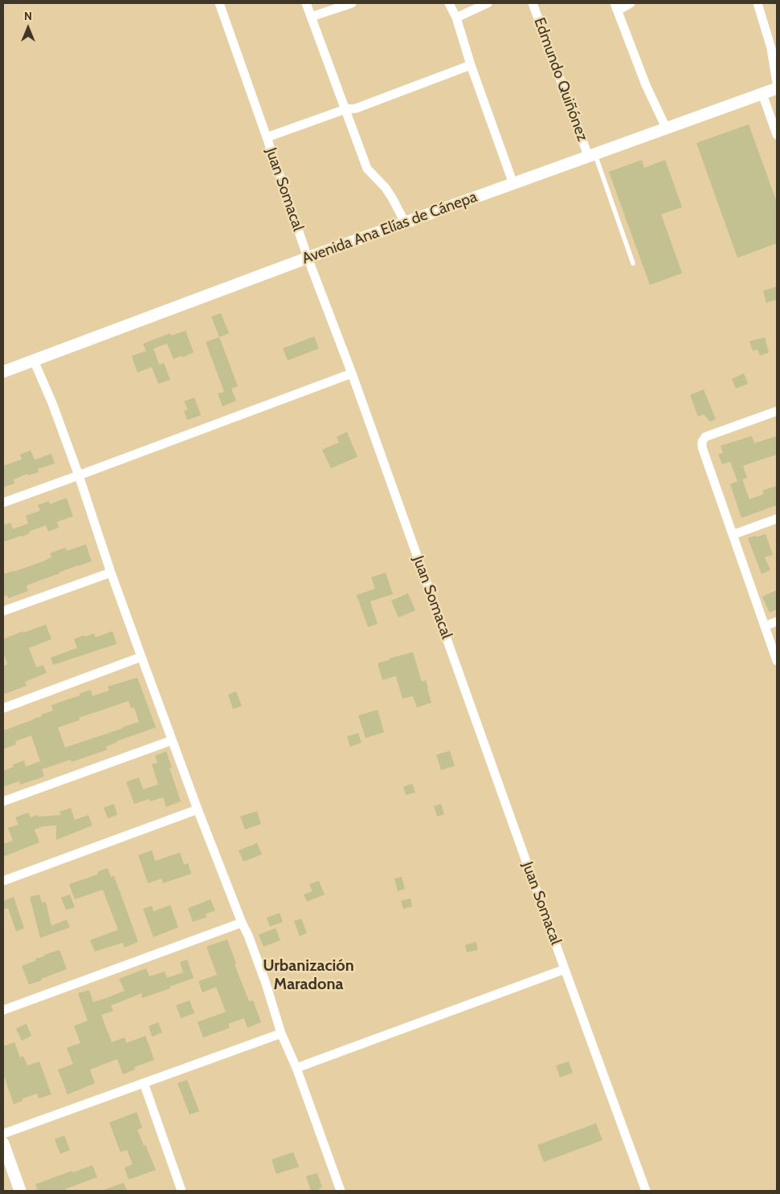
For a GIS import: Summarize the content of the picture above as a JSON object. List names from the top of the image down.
{
  "streets": {
    "main road": ["Avenida Ana Elías de Cánepa"],
    "street": ["Edmundo Quiñónez", "Juan Somacal"]
  },
  "crossings": [
    ["Edmundo Quiñónez", "Avenida Ana Elías de Cánepa"],
    ["Juan Somacal", "Avenida Ana Elías de Cánepa"]
  ],
  "districts": ["Urbanización Maradona"],
  "north": "top"
}
